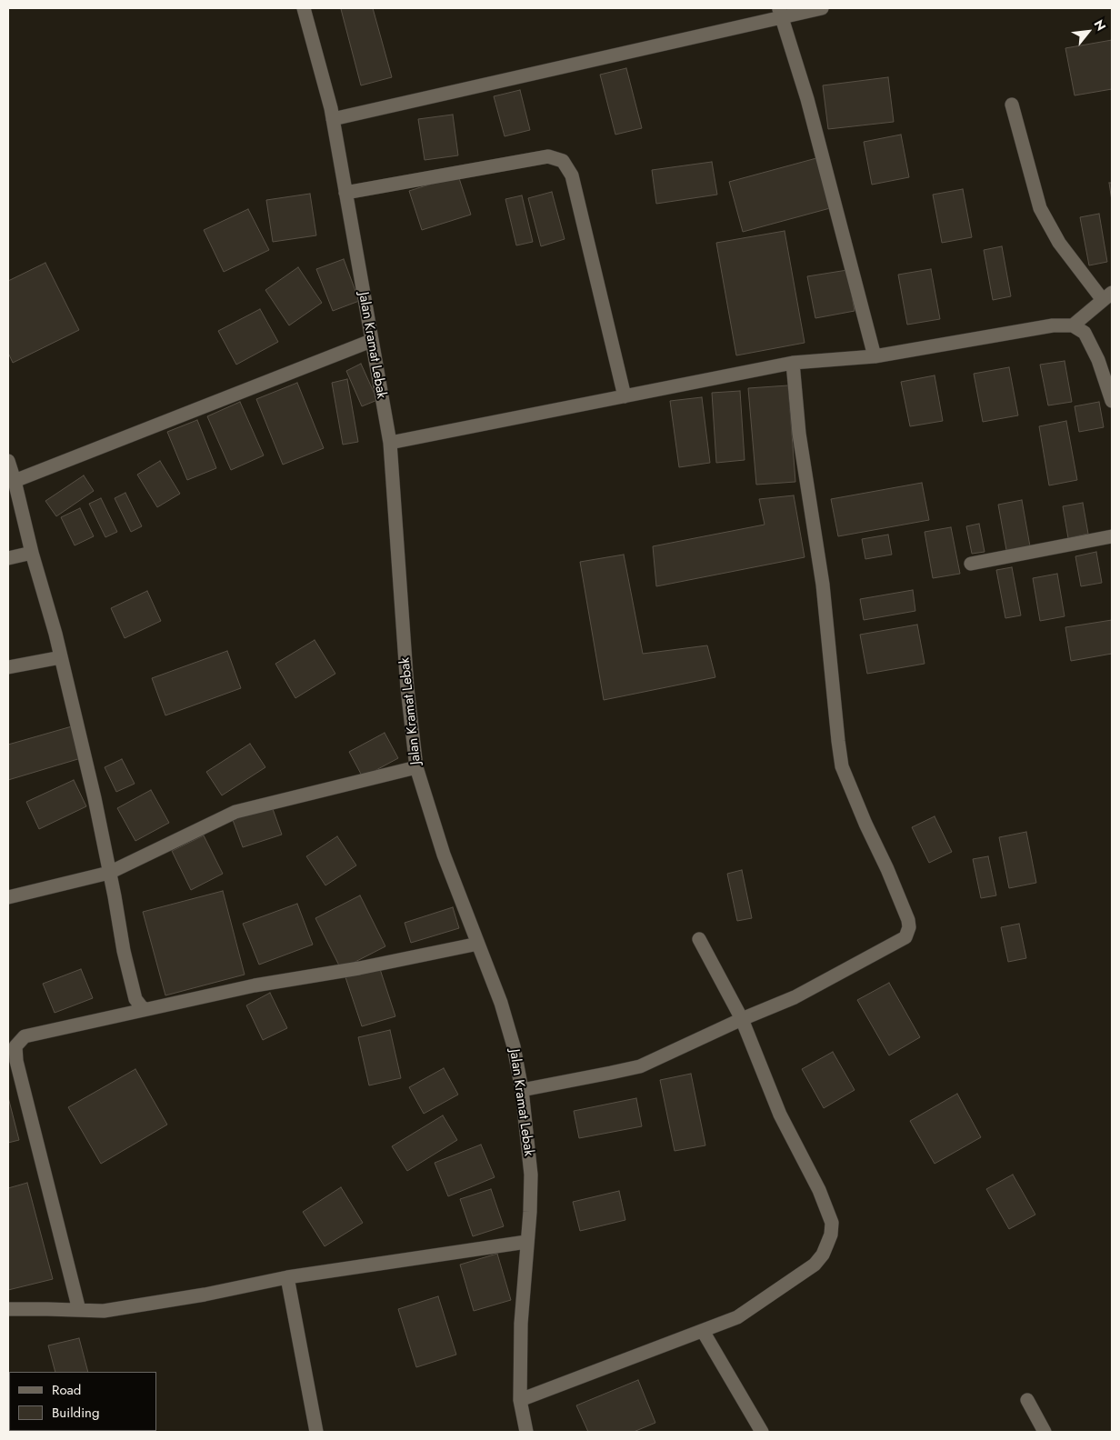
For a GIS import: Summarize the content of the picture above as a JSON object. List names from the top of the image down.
{
  "streets": {
    "street": ["Jalan Kramat Lebak"]
  },
  "legend": ["Road", "Building"],
  "north": "top right"
}
